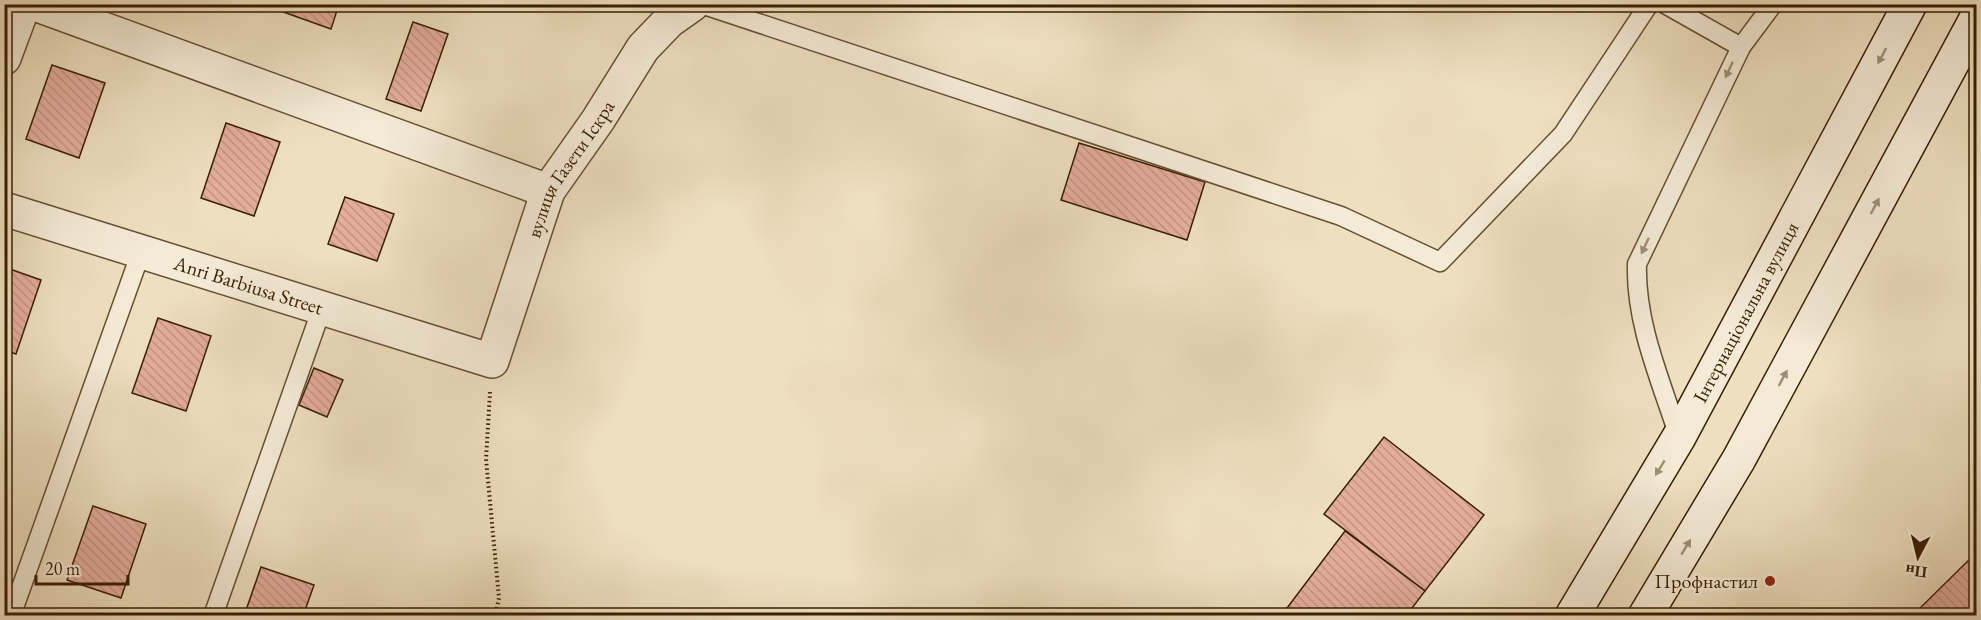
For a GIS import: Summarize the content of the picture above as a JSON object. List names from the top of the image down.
{
  "streets": {
    "street": ["вулиця Газети Іскра", "Anri Barbiusa Street", "Інтернаціональна вулиця"]
  },
  "crossings": [
    ["вулиця Газети Іскра", "Anri Barbiusa Street"]
  ],
  "places": ["Профнастил"],
  "scale_bar": "20 m",
  "north": "bottom"
}
